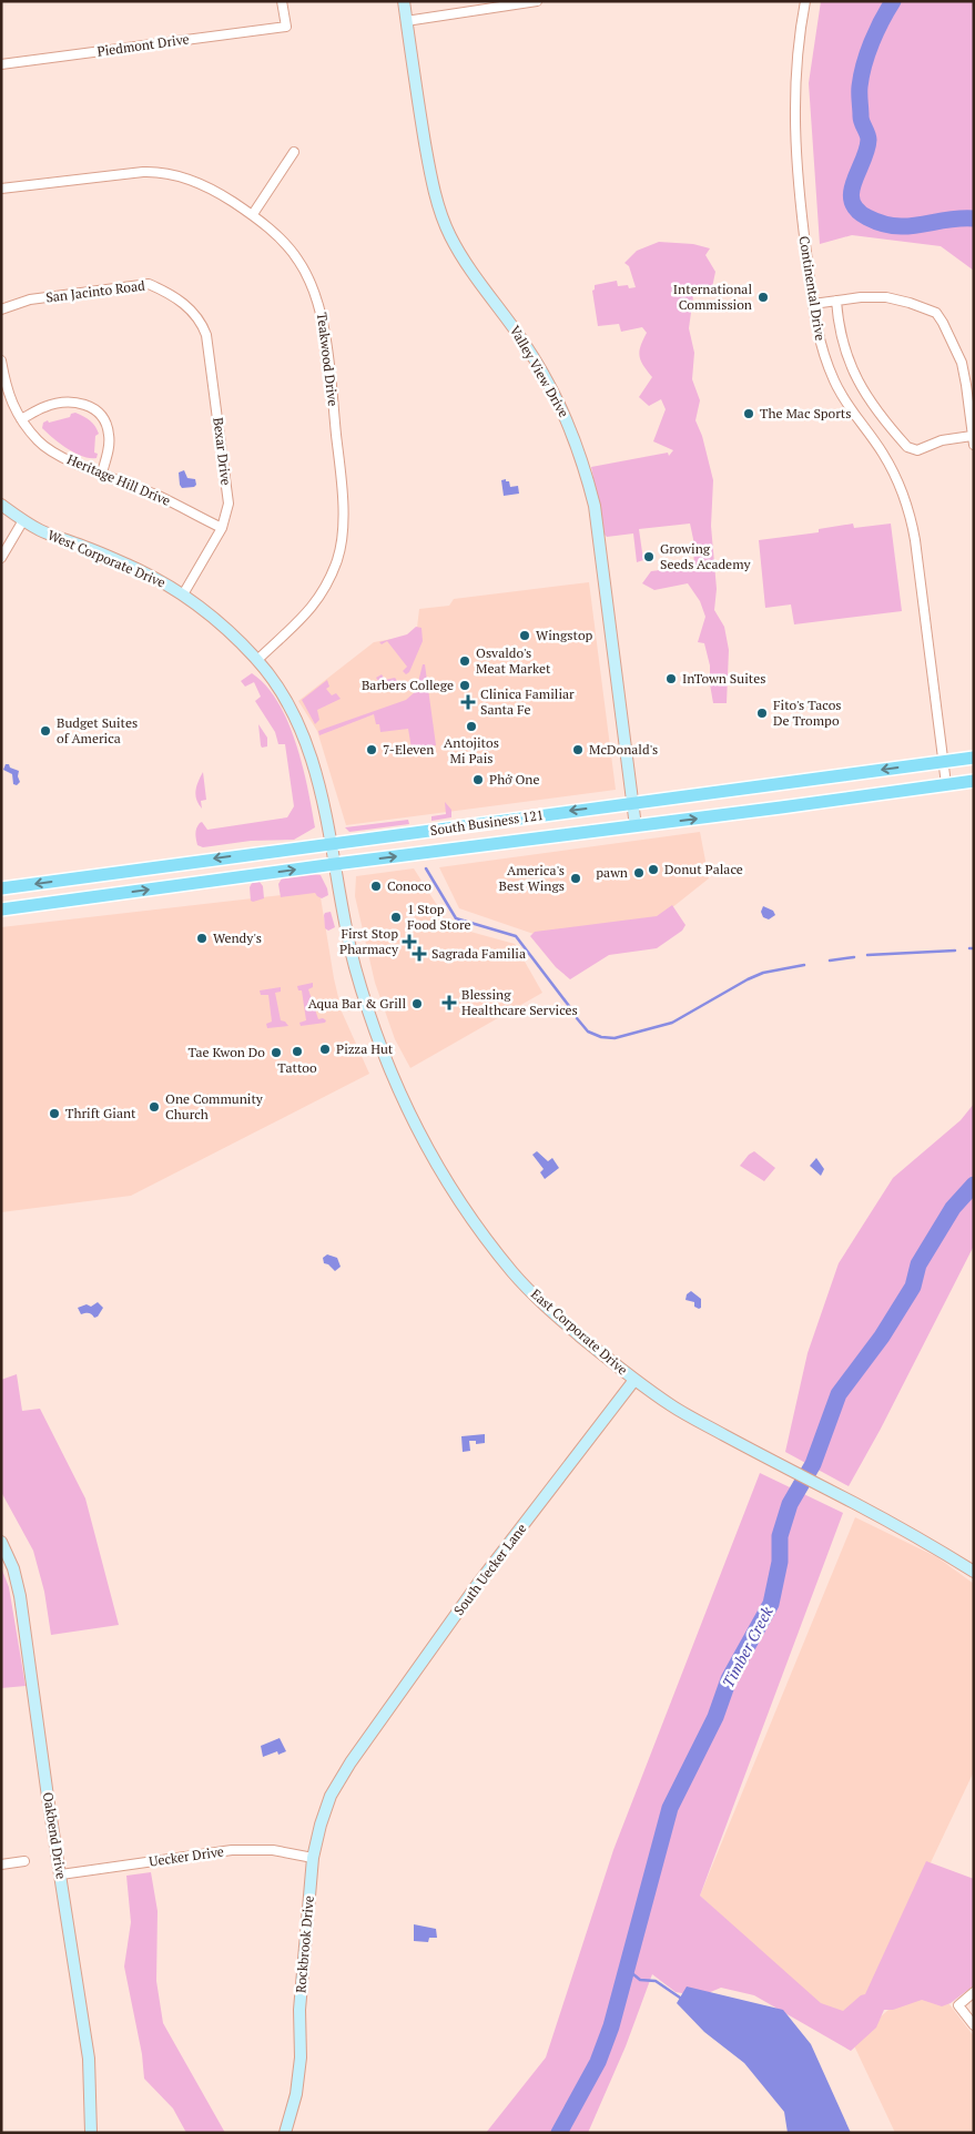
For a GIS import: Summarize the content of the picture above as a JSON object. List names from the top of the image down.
{
  "streets": {
    "main road": ["South Business 121"],
    "street": [
      "Piedmont Drive",
      "Continental Drive",
      "San Jacinto Road",
      "Teakwood Drive",
      "Valley View Drive",
      "Bexar Drive",
      "Heritage Hill Drive",
      "West Corporate Drive",
      "East Corporate Drive",
      "South Uecker Lane",
      "Oakbend Drive",
      "Uecker Drive",
      "Rockbrook Drive"
    ]
  },
  "crossings": [
    ["Continental Drive", "South Business 121"],
    ["San Jacinto Road", "Bexar Drive"],
    ["Teakwood Drive", "West Corporate Drive"],
    ["Valley View Drive", "South Business 121"],
    ["Bexar Drive", "Heritage Hill Drive"],
    ["Bexar Drive", "West Corporate Drive"],
    ["West Corporate Drive", "South Business 121"],
    ["West Corporate Drive", "East Corporate Drive"],
    ["South Business 121", "East Corporate Drive"],
    ["East Corporate Drive", "South Uecker Lane"],
    ["South Uecker Lane", "Rockbrook Drive"],
    ["Oakbend Drive", "Uecker Drive"],
    ["Uecker Drive", "Rockbrook Drive"]
  ],
  "water": ["Timber Creek"],
  "places": {
    "other": [
      "International Commission",
      "The Mac Sports",
      "Growing Seeds Academy",
      "Wingstop",
      "Osvaldo's Meat Market",
      "InTown Suites",
      "Barbers College",
      "Fito's Tacos De Trompo",
      "Antojitos Mi Pais",
      "Budget Suites of America",
      "7-Eleven",
      "McDonald's",
      "Phở One",
      "Donut Palace",
      "pawn",
      "America's Best Wings",
      "Conoco",
      "1 Stop Food Store",
      "Wendy's",
      "Aqua Bar & Grill",
      "Pizza Hut",
      "Tattoo",
      "Tae Kwon Do",
      "One Community Church",
      "Thrift Giant"
    ],
    "health": [
      "Clinica Familiar Santa Fe",
      "First Stop Pharmacy",
      "Sagrada Familia",
      "Blessing Healthcare Services"
    ]
  }
}
